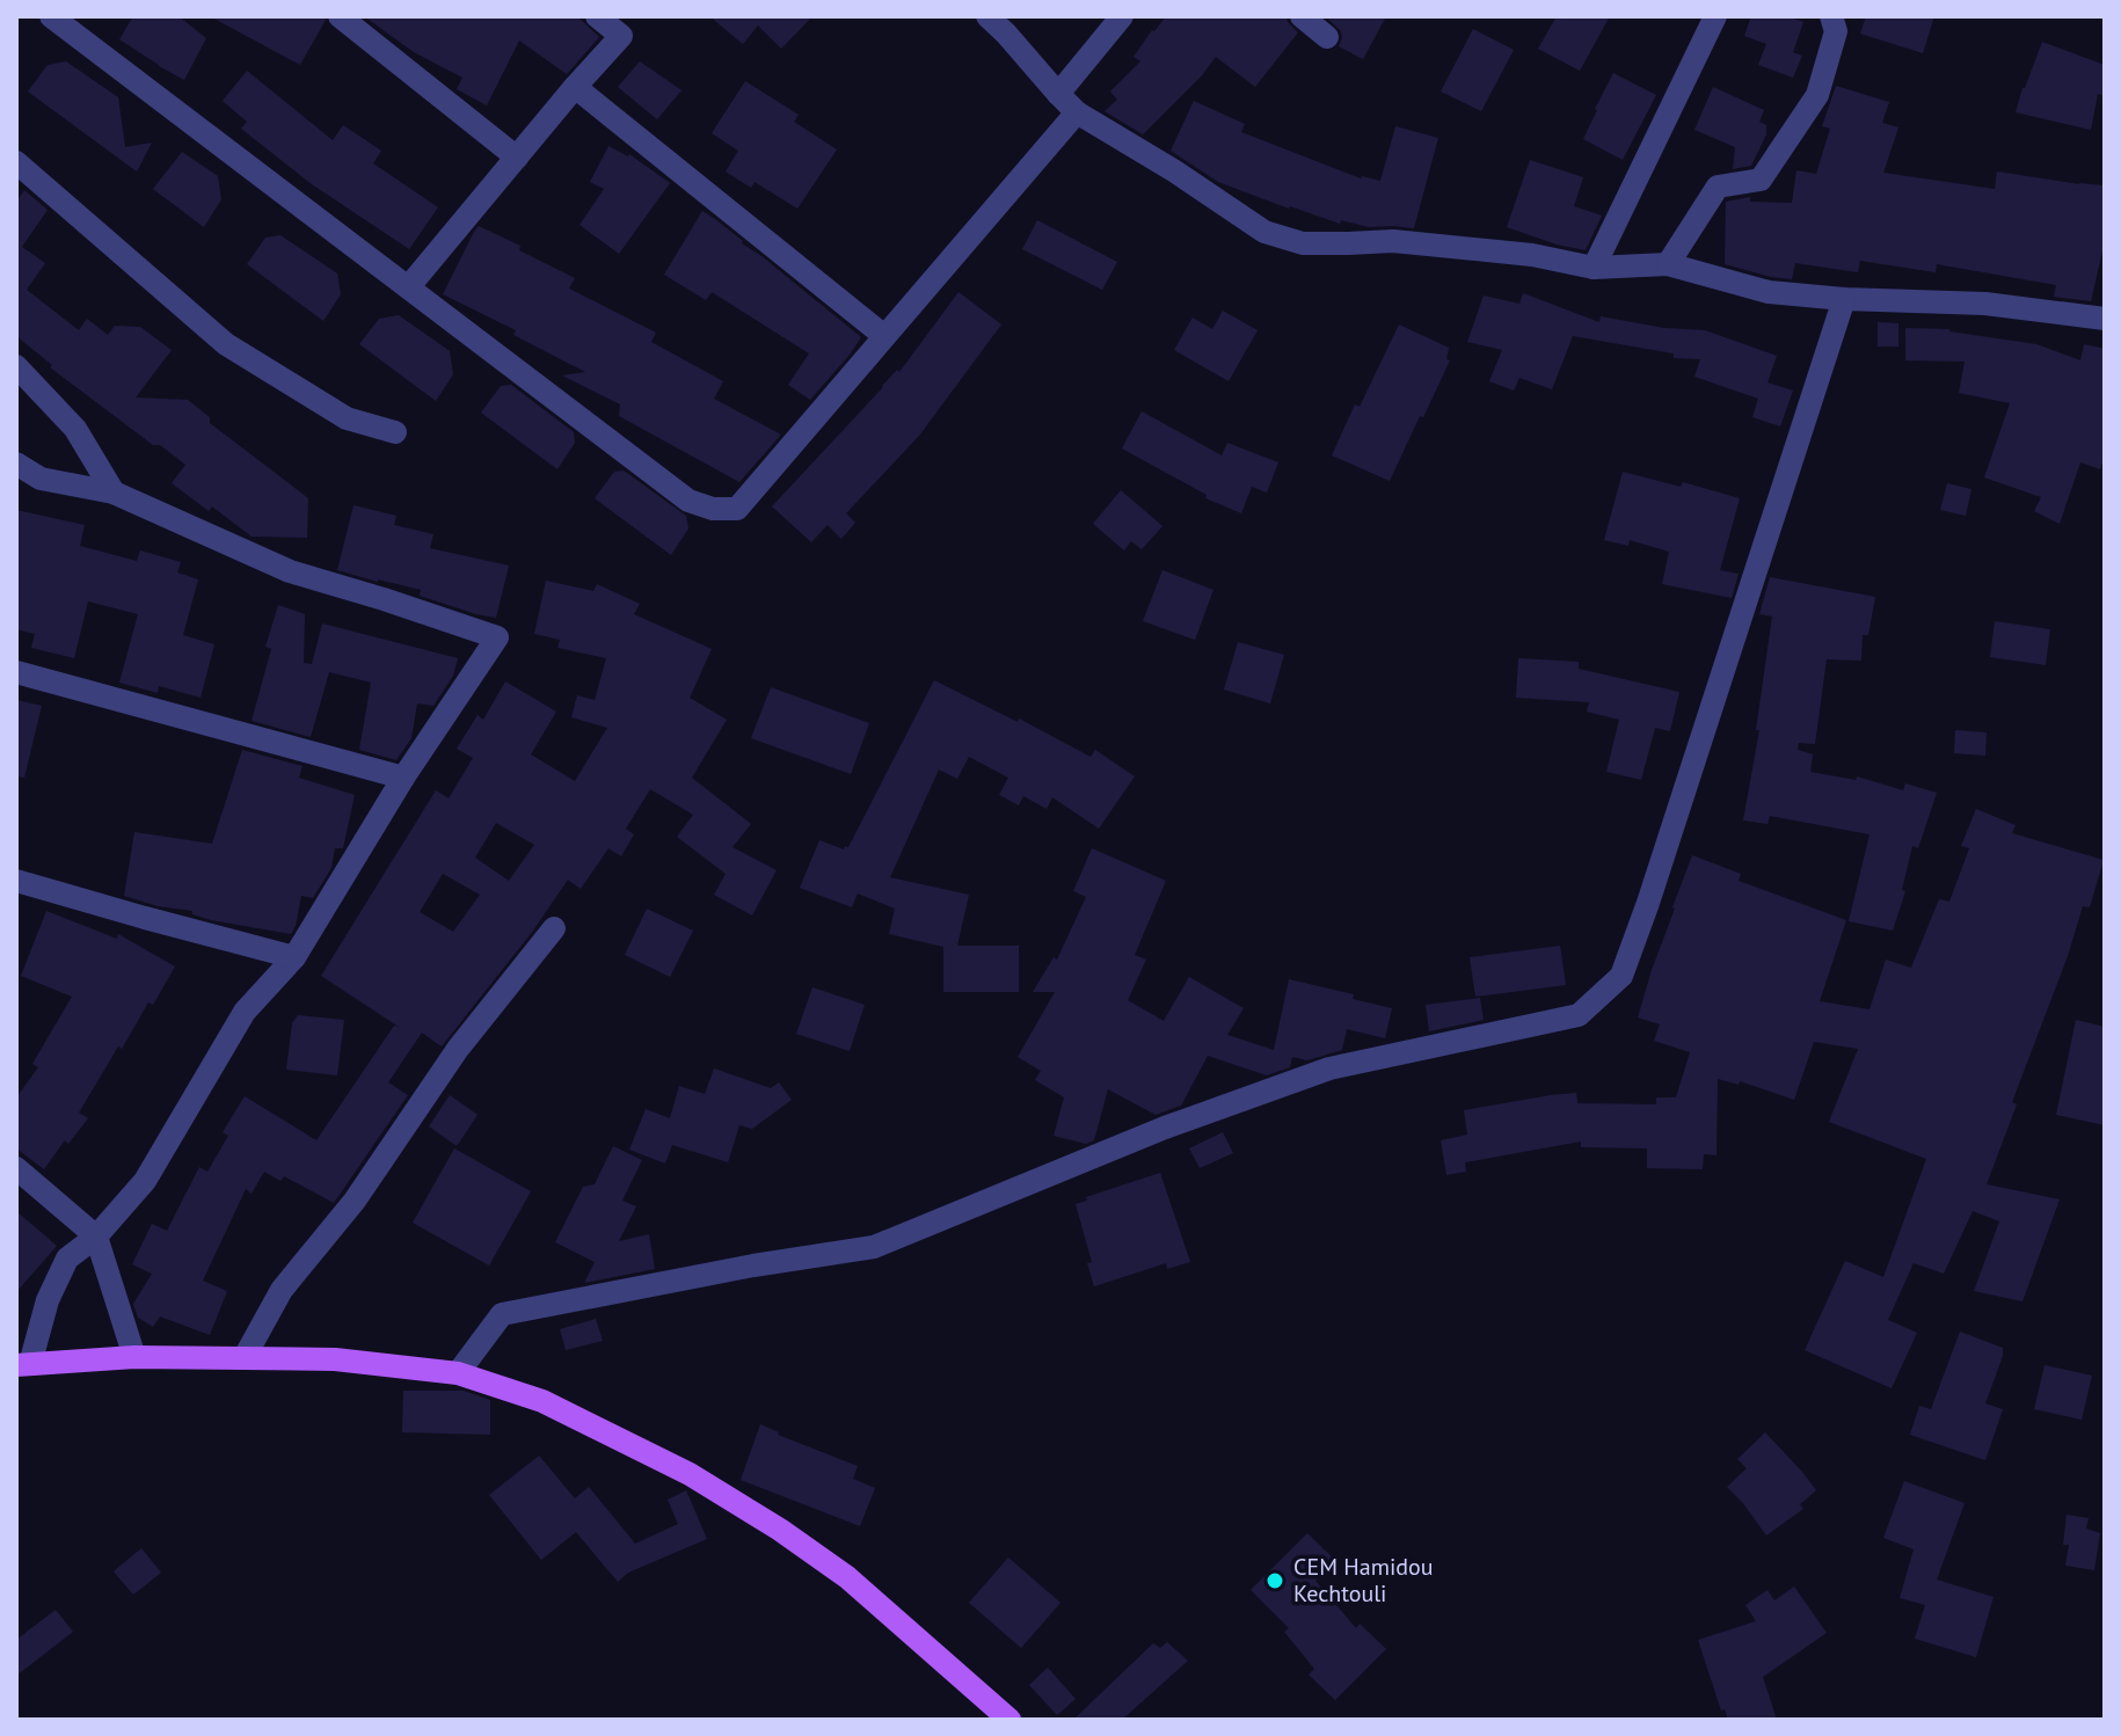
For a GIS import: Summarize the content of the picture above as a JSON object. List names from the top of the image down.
{
  "places": ["CEM Hamidou Kechtouli"]
}
